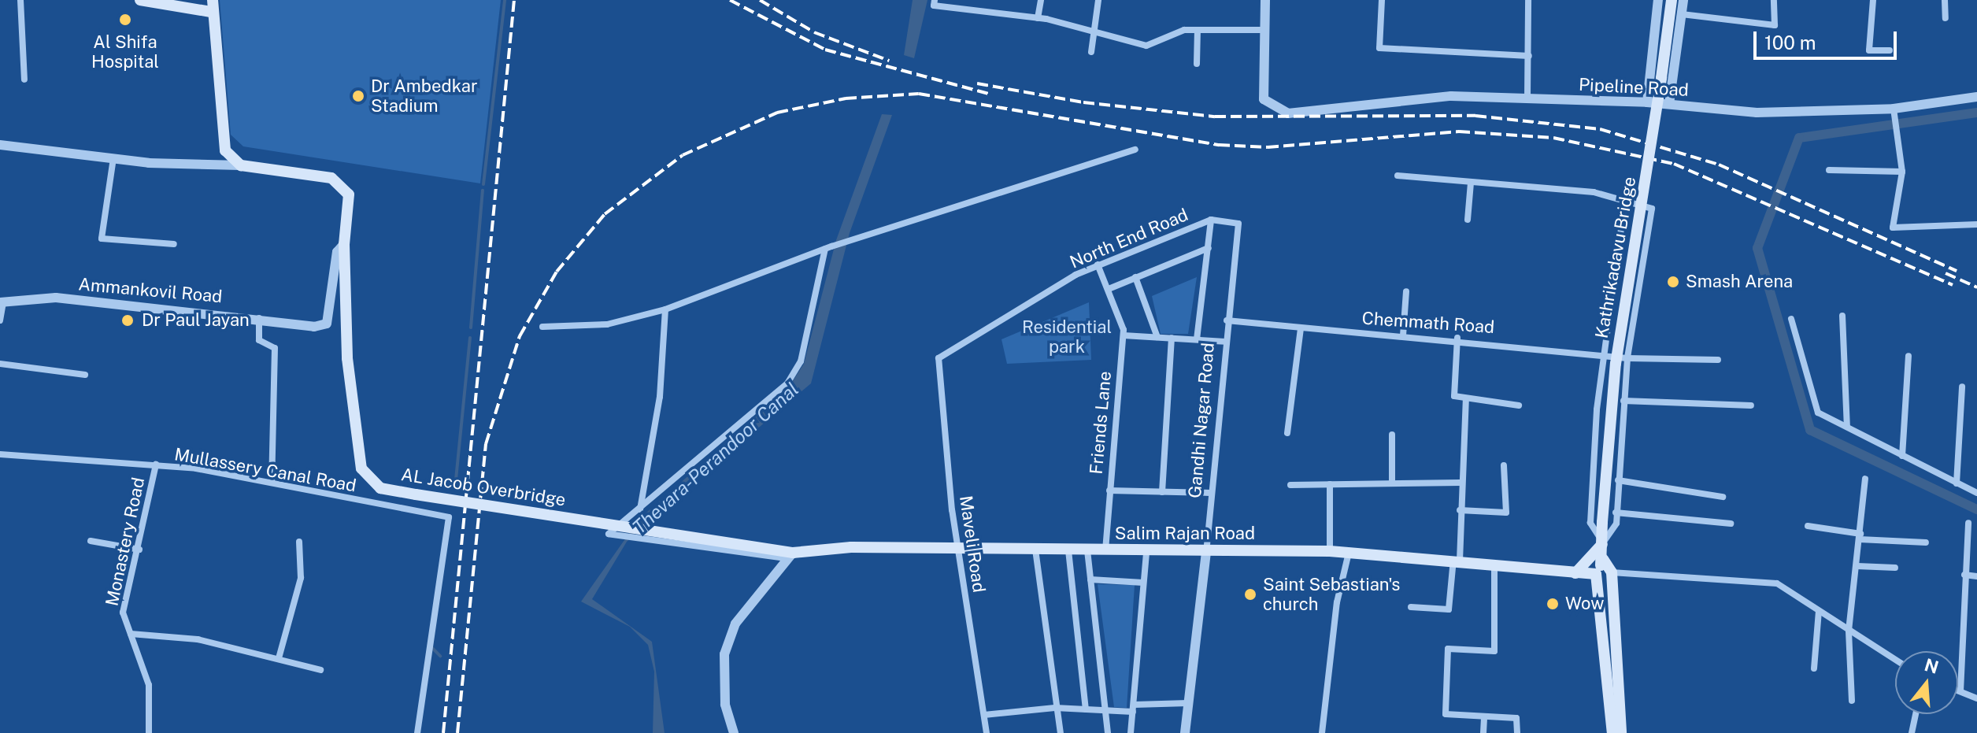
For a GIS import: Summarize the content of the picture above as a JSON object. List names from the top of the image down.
{
  "streets": {
    "main road": ["Kathrikadavu Bridge", "AL Jacob Overbridge", "Salim Rajan Road"],
    "street": [
      "Pipeline Road",
      "North End Road",
      "Ammankovil Road",
      "Chemmath Road",
      "Gandhi Nagar Road",
      "Friends Lane",
      "Mullassery Canal Road",
      "Monastery Road",
      "Maveli Road"
    ]
  },
  "crossings": [
    ["North End Road", "Gandhi Nagar Road"],
    ["North End Road", "Friends Lane"],
    ["North End Road", "Maveli Road"],
    ["Ammankovil Road", "AL Jacob Overbridge"],
    ["Chemmath Road", "Gandhi Nagar Road"],
    ["Gandhi Nagar Road", "Salim Rajan Road"],
    ["Friends Lane", "Salim Rajan Road"],
    ["Mullassery Canal Road", "Monastery Road"],
    ["AL Jacob Overbridge", "Salim Rajan Road"],
    ["Salim Rajan Road", "Maveli Road"]
  ],
  "water": ["Thevara-Perandoor Canal"],
  "parks": ["Residential park"],
  "places": [
    "Al Shifa Hospital",
    "Dr Ambedkar Stadium",
    "Smash Arena",
    "Dr Paul Jayan",
    "Saint Sebastian's church",
    "Wow"
  ],
  "scale_bar": "100 m",
  "north": "top"
}
